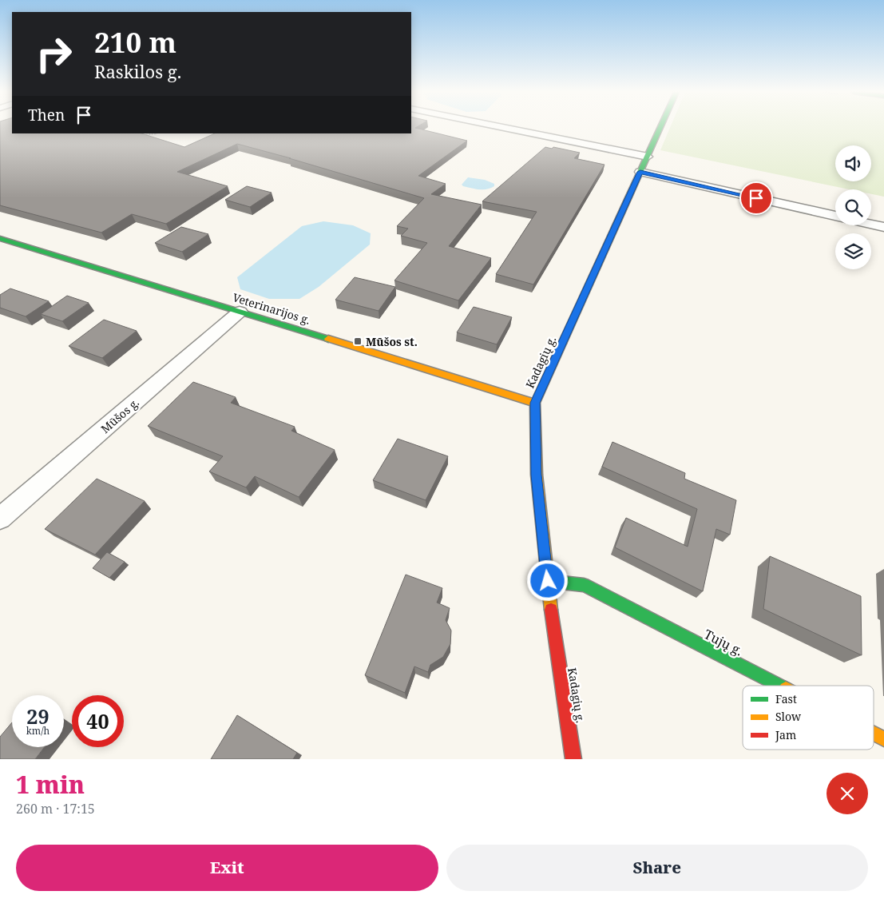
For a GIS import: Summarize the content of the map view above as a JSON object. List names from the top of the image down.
{
  "streets": {
    "main road": ["Veterinarijos g.", "Kadagių g.", "Tujų g."],
    "street": ["Mūšos g."]
  },
  "crossings": [
    ["Veterinarijos g.", "Kadagių g."],
    ["Veterinarijos g.", "Mūšos g."],
    ["Kadagių g.", "Tujų g."]
  ],
  "places": {
    "transit": ["Mūšos st."]
  },
  "legend": ["Fast", "Slow", "Jam"],
  "page": {
    "turn": ["210 m", "Raskilos g."],
    "then": "Then",
    "speed": "29 km/h",
    "limit": "40",
    "heading": ["1 min", "260 m · 17:15"],
    "buttons": ["Exit", "Share"]
  }
}
